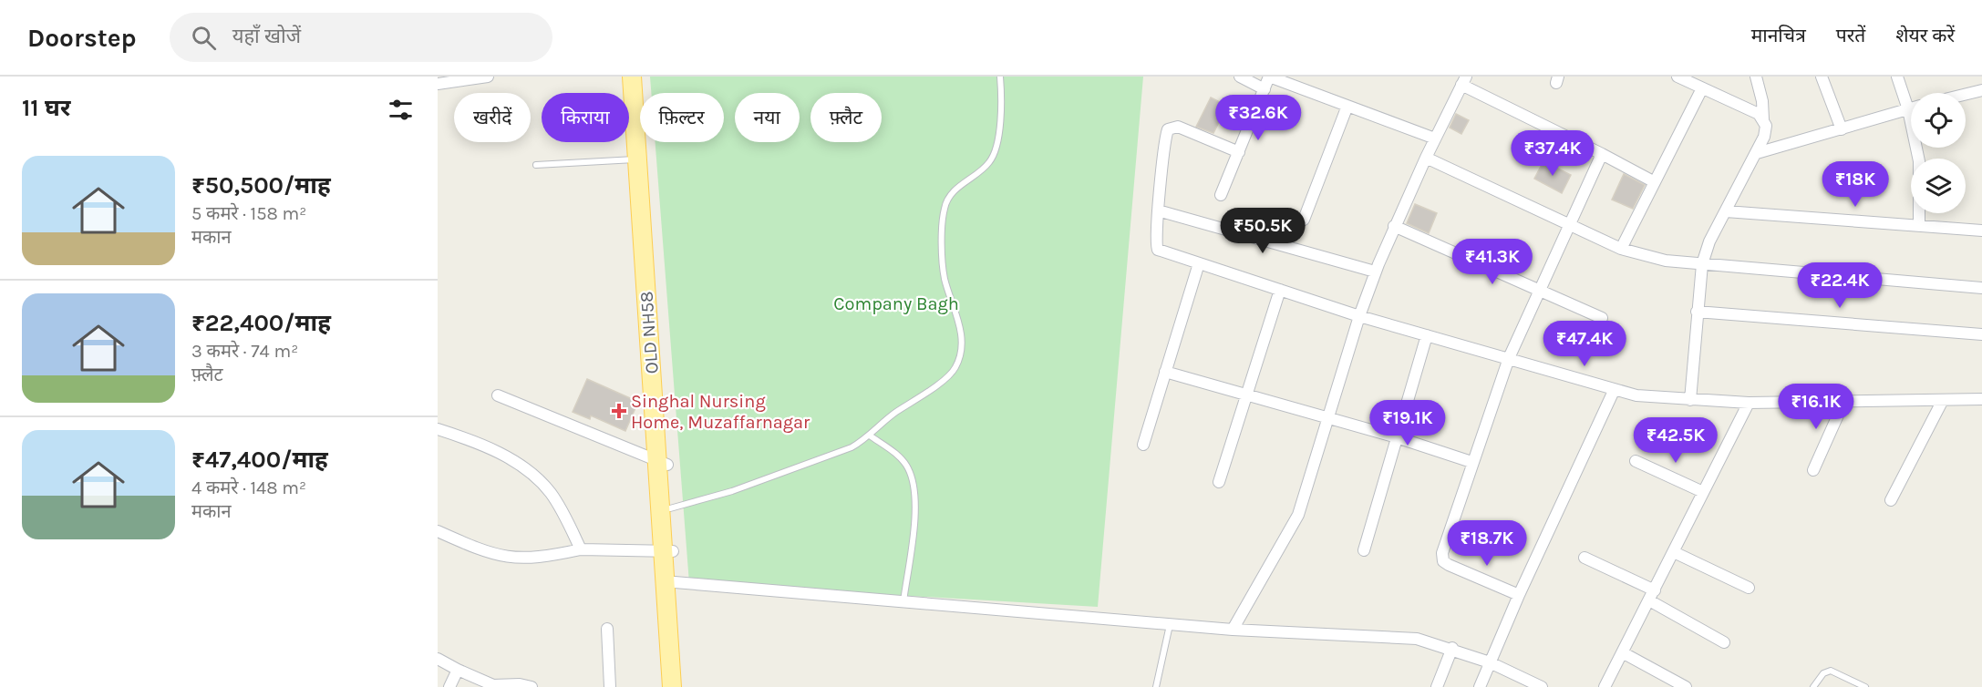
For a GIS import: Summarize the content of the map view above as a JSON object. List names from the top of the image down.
{
  "streets": {
    "main road": ["OLD NH58"]
  },
  "parks": ["Company Bagh"],
  "places": {
    "health": ["Singhal Nursing Home, Muzaffarnagar"]
  },
  "page": {
    "header": "Doorstep",
    "search": "यहाँ खोजें",
    "nav": ["मानचित्र", "परतें", "शेयर करें"],
    "heading": "11 घर",
    "chip": [
      "खरीदें",
      "किराया",
      "फ़िल्टर",
      "नया",
      "फ़्लैट"
    ],
    "price": [
      "₹32.6K",
      "₹37.4K",
      "₹18K",
      "₹50.5K",
      "₹41.3K",
      "₹22.4K",
      "₹47.4K",
      "₹16.1K",
      "₹19.1K",
      "₹42.5K",
      "₹18.7K"
    ],
    "list": [
      {
        "name": "₹50,500/माह",
        "note": "5 कमरे · 158 m² · मकान"
      },
      {
        "name": "₹22,400/माह",
        "note": "3 कमरे · 74 m² · फ़्लैट"
      },
      {
        "name": "₹47,400/माह",
        "note": "4 कमरे · 148 m² · मकान"
      }
    ]
  }
}
